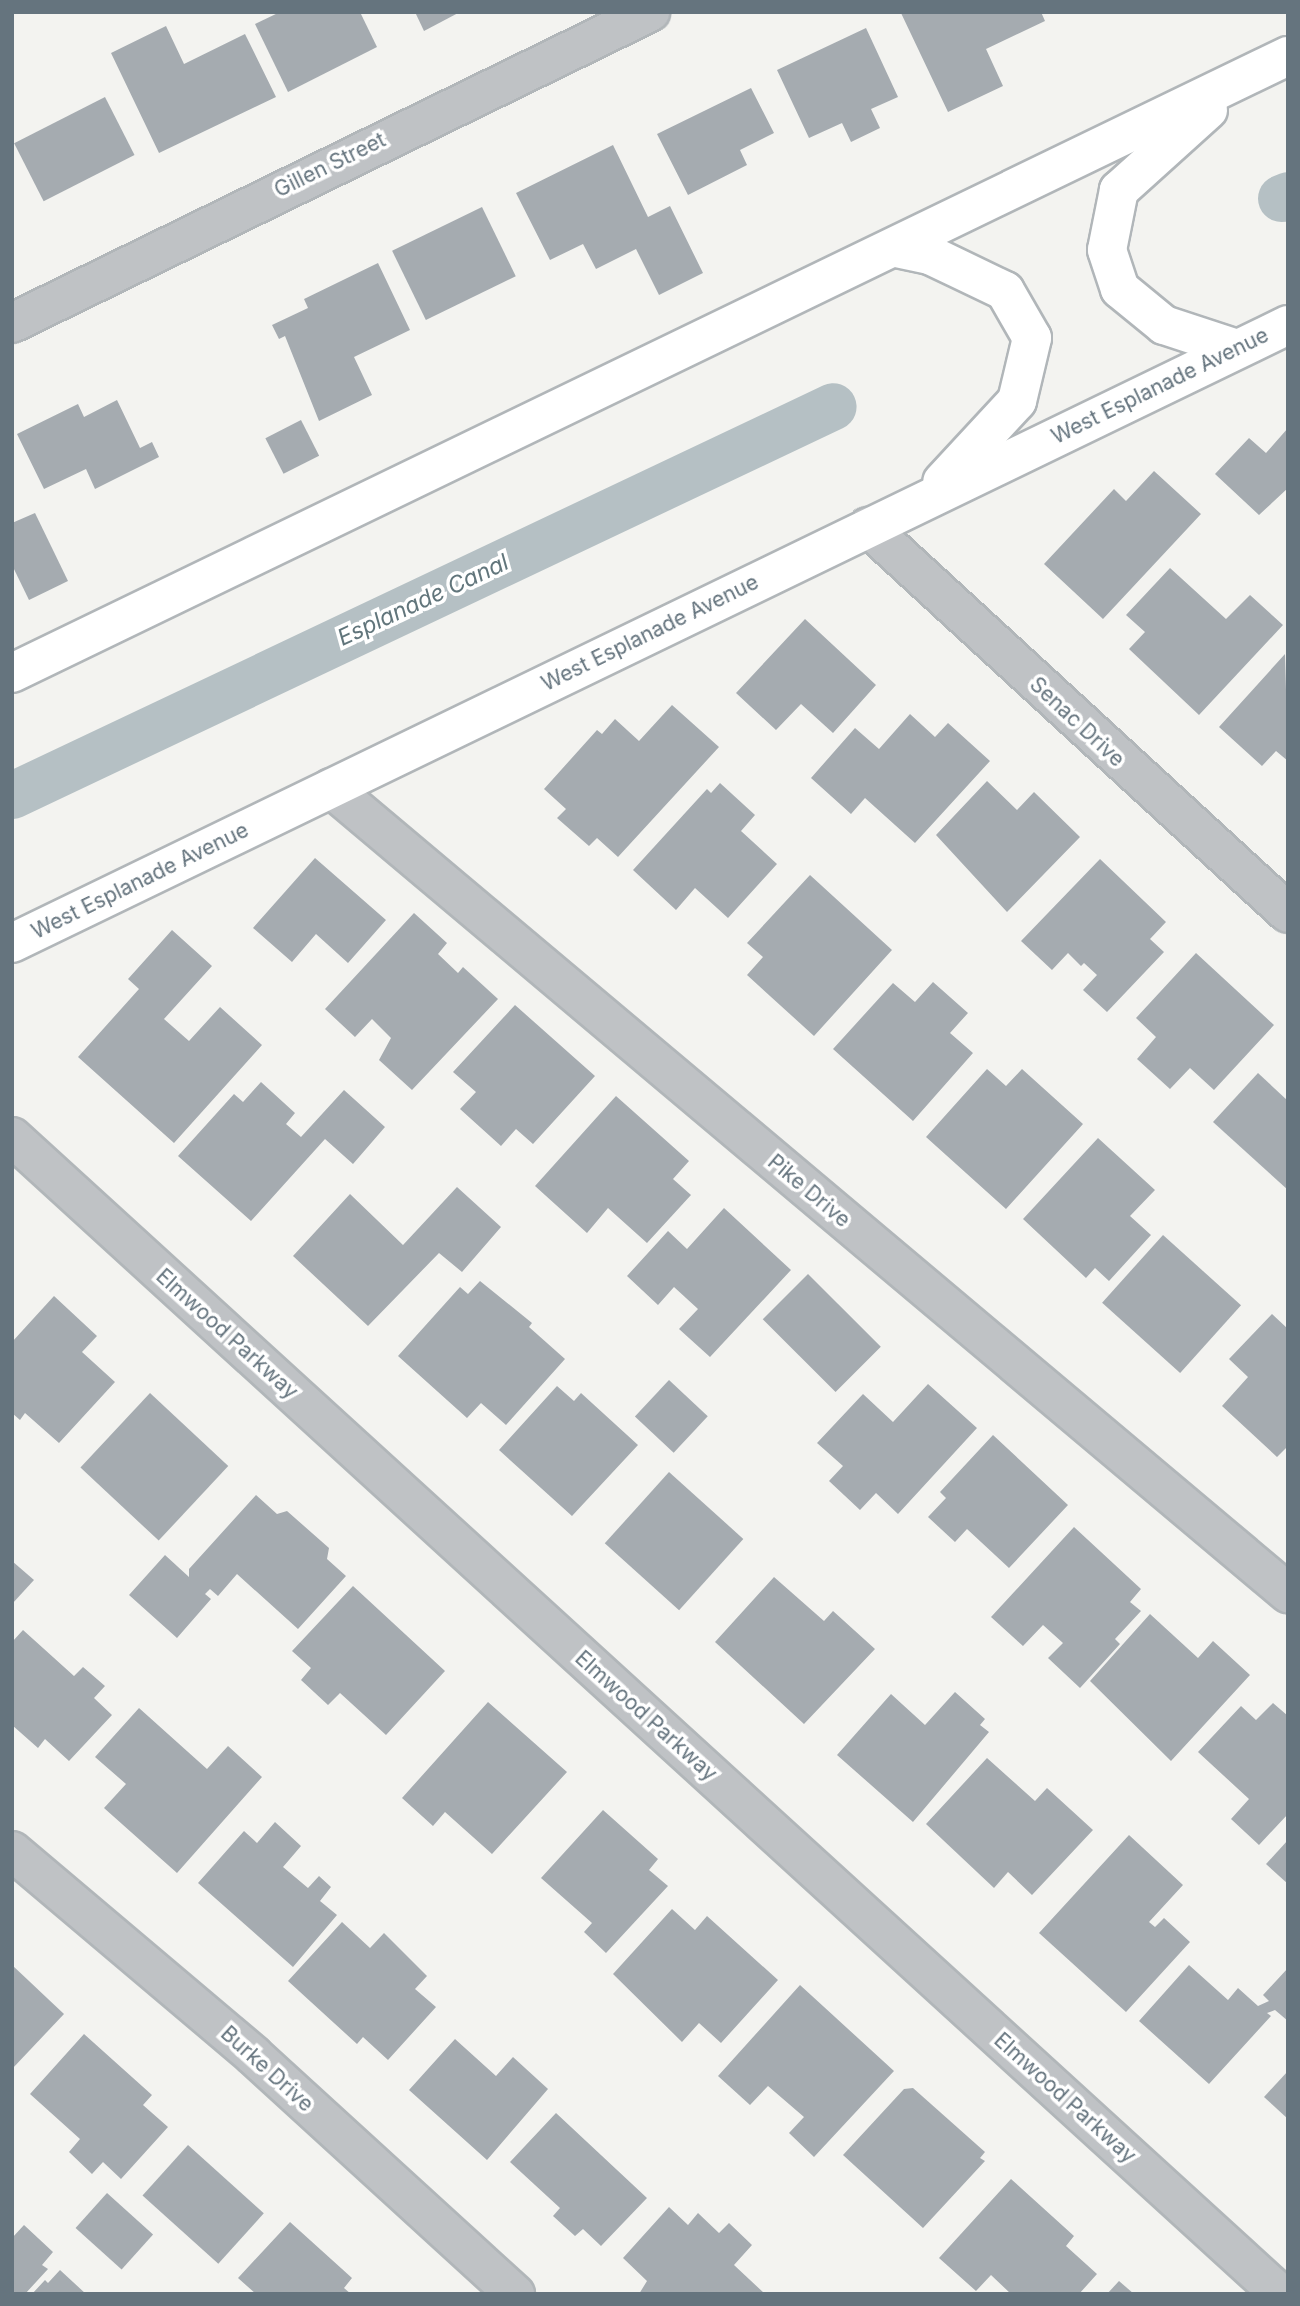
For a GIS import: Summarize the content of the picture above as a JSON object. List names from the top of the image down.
{
  "streets": {
    "main road": ["West Esplanade Avenue"],
    "street": [
      "Gillen Street",
      "Senac Drive",
      "Pike Drive",
      "Elmwood Parkway",
      "Burke Drive"
    ]
  },
  "crossings": [
    ["West Esplanade Avenue", "Senac Drive"],
    ["West Esplanade Avenue", "Pike Drive"]
  ],
  "water": ["Esplanade Canal"]
}
